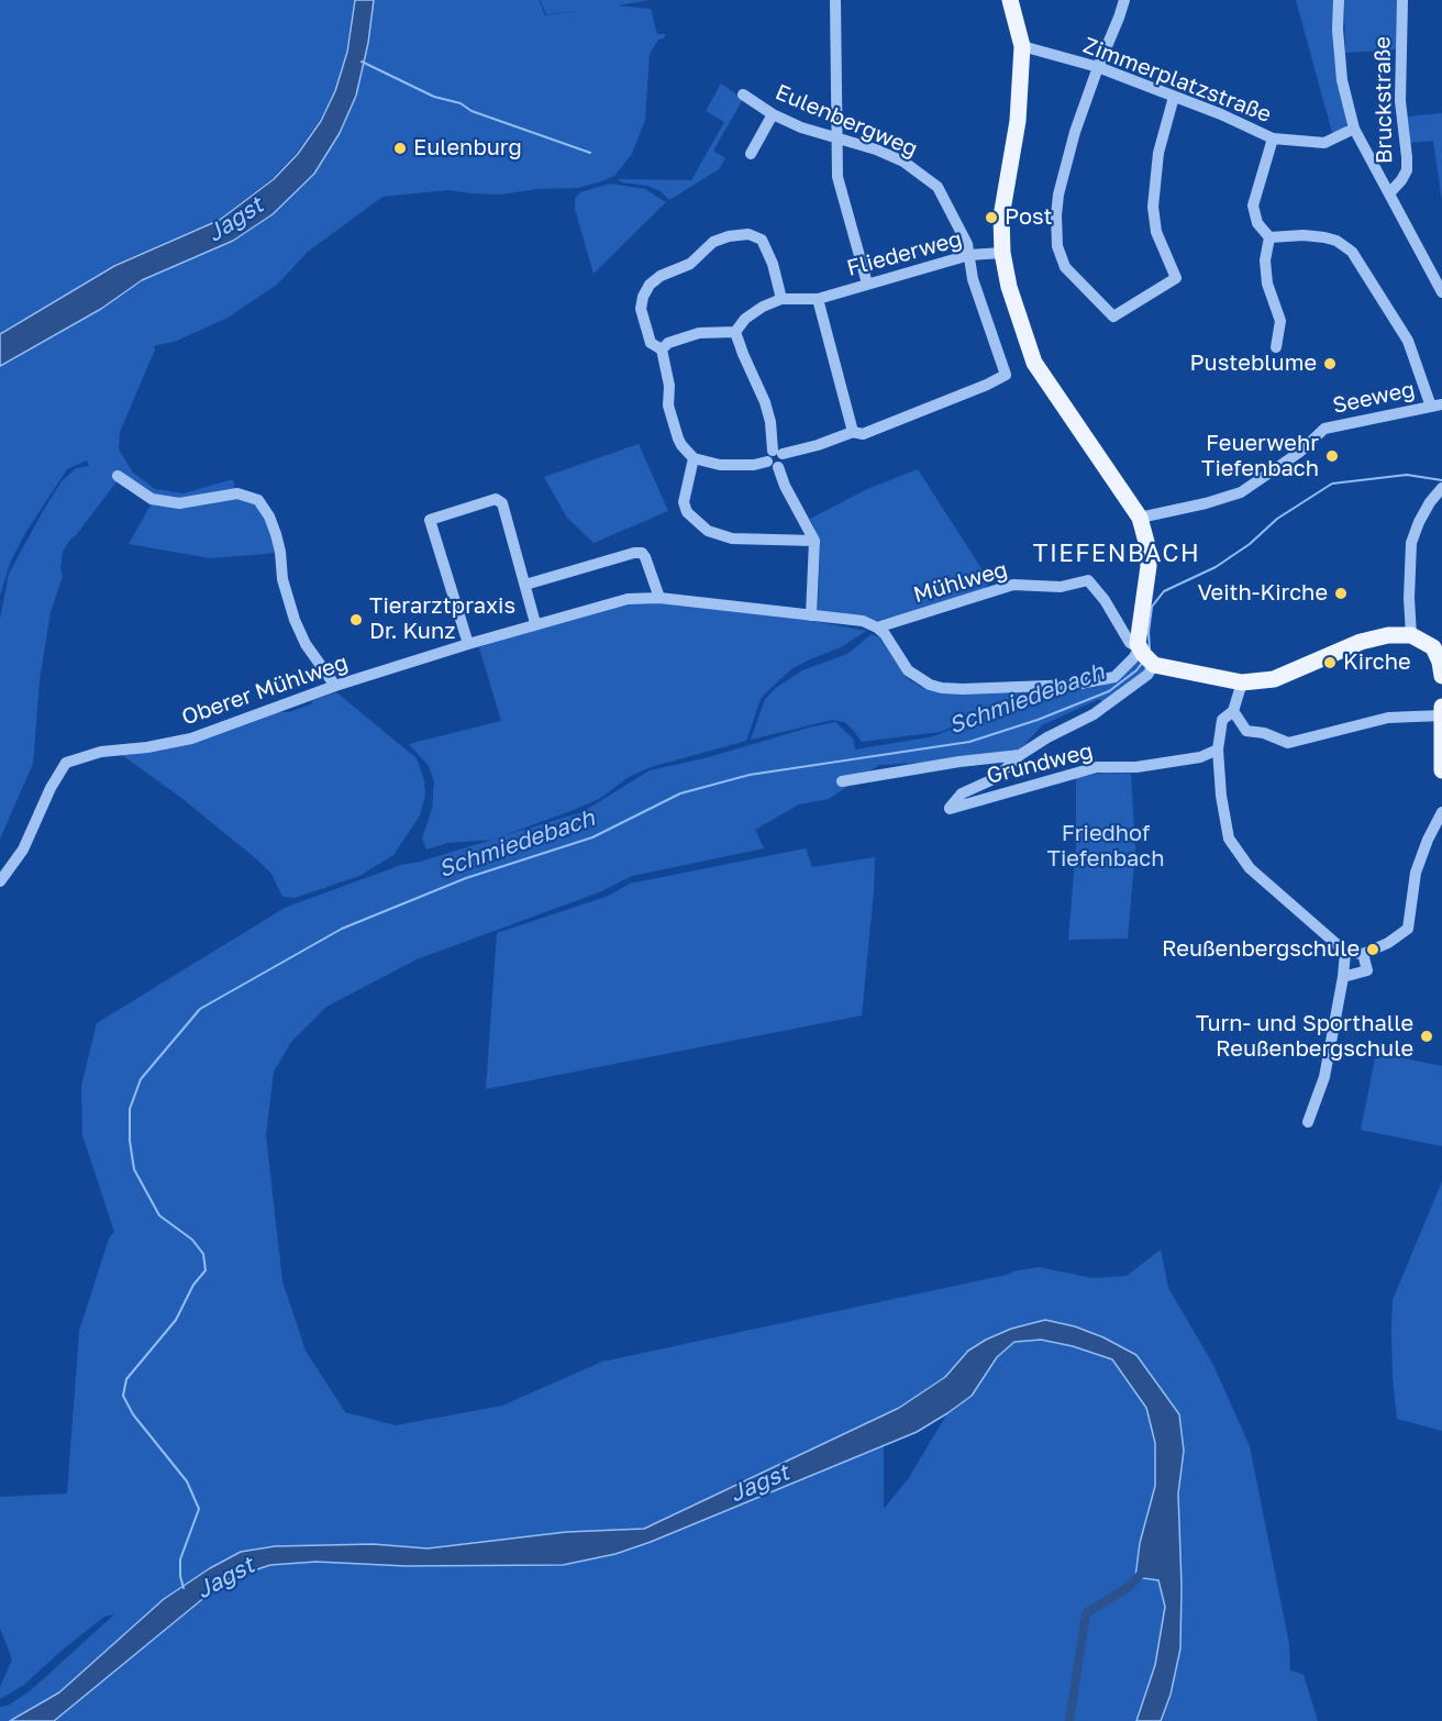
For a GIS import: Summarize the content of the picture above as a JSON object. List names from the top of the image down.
{
  "streets": {
    "street": [
      "Zimmerplatzstraße",
      "Bruckstraße",
      "Eulenbergweg",
      "Fliederweg",
      "Seeweg",
      "Mühlweg",
      "Oberer Mühlweg",
      "Grundweg"
    ]
  },
  "crossings": [
    ["Zimmerplatzstraße", "Bruckstraße"],
    ["Eulenbergweg", "Fliederweg"],
    ["Mühlweg", "Oberer Mühlweg"]
  ],
  "districts": ["TIEFENBACH"],
  "water": ["Jagst", "Schmiedebach"],
  "parks": ["Friedhof Tiefenbach"],
  "places": [
    "Eulenburg",
    "Post",
    "Pusteblume",
    "Feuerwehr Tiefenbach",
    "Veith-Kirche",
    "Tierarztpraxis Dr. Kunz",
    "Kirche",
    "Reußenbergschule",
    "Turn- und Sporthalle Reußenbergschule"
  ]
}
